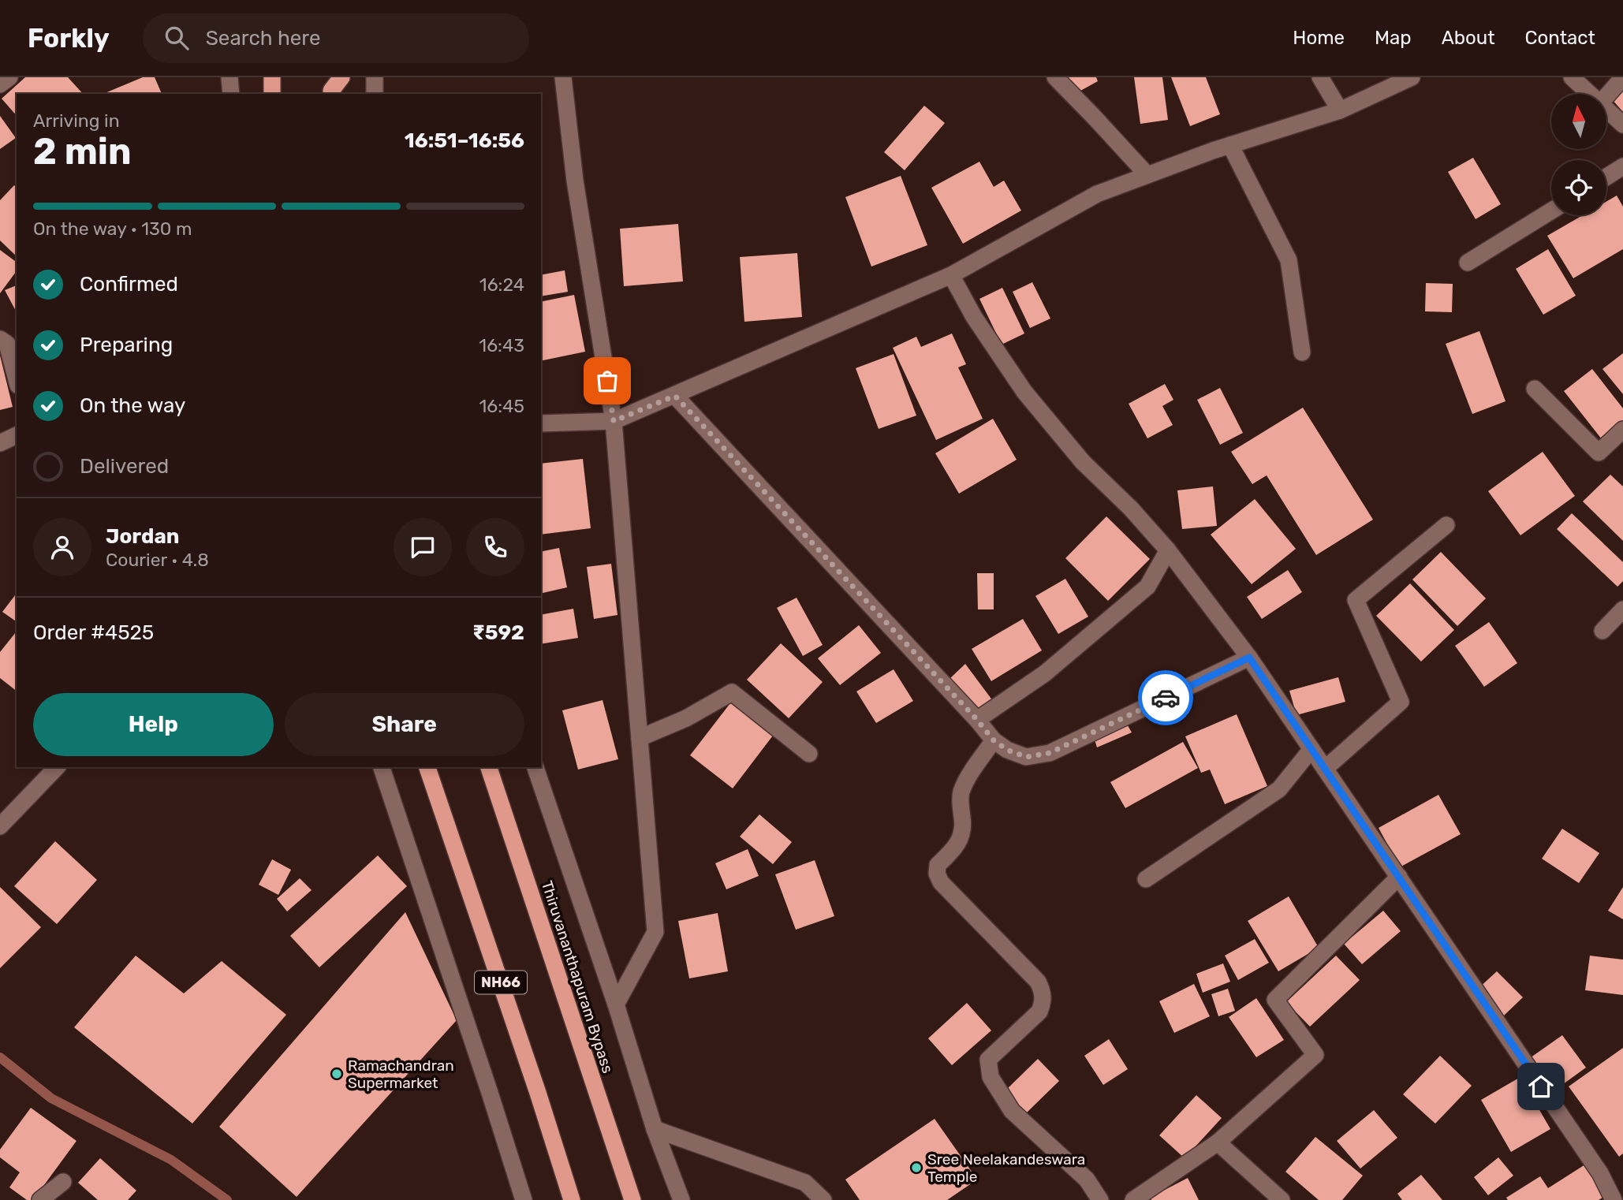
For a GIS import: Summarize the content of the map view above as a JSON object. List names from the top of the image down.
{
  "streets": {
    "highway": ["Thiruvananthapuram Bypass", "NH66"]
  },
  "places": ["Ramachandran Supermarket", "Sree Neelakandeswara Temple"],
  "north": "top",
  "page": {
    "header": "Forkly",
    "search": "Search here",
    "nav": [
      "Home",
      "Map",
      "About",
      "Contact"
    ],
    "heading": ["2 min", "Arriving in", "16:51–16:56"],
    "panel": [
      "Jordan",
      "Courier · 4.8",
      "Order #4525",
      "₹592"
    ],
    "bar": "On the way · 130 m",
    "list": [
      ["Confirmed", "16:24"],
      ["Preparing", "16:43"],
      ["On the way", "16:45"],
      "Delivered"
    ],
    "buttons": ["Help", "Share"]
  }
}
